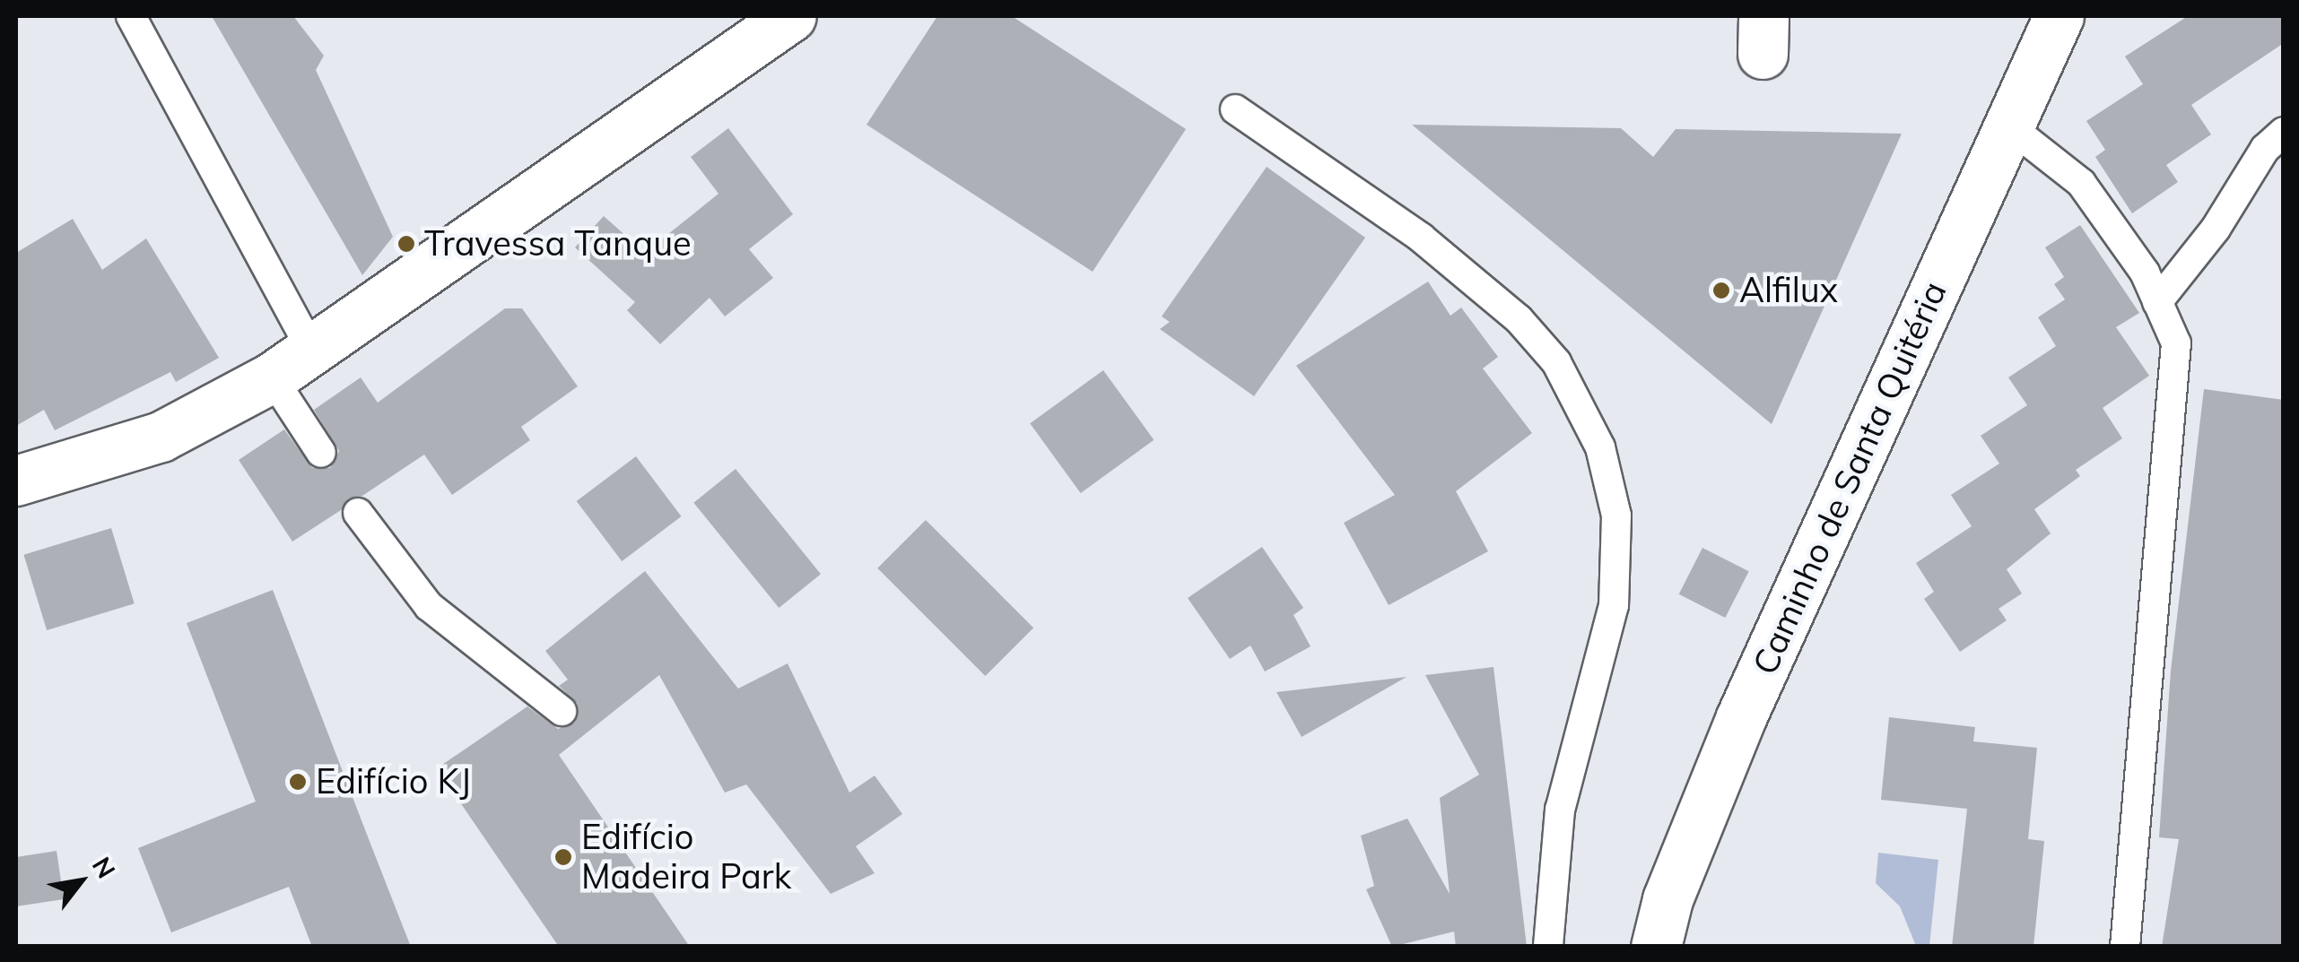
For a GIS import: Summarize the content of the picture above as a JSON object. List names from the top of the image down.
{
  "streets": {
    "street": ["Caminho de Santa Quitéria"]
  },
  "places": [
    "Travessa Tanque",
    "Alfilux",
    "Edifício KJ",
    "Edifício Madeira Park"
  ],
  "north": "top right"
}
